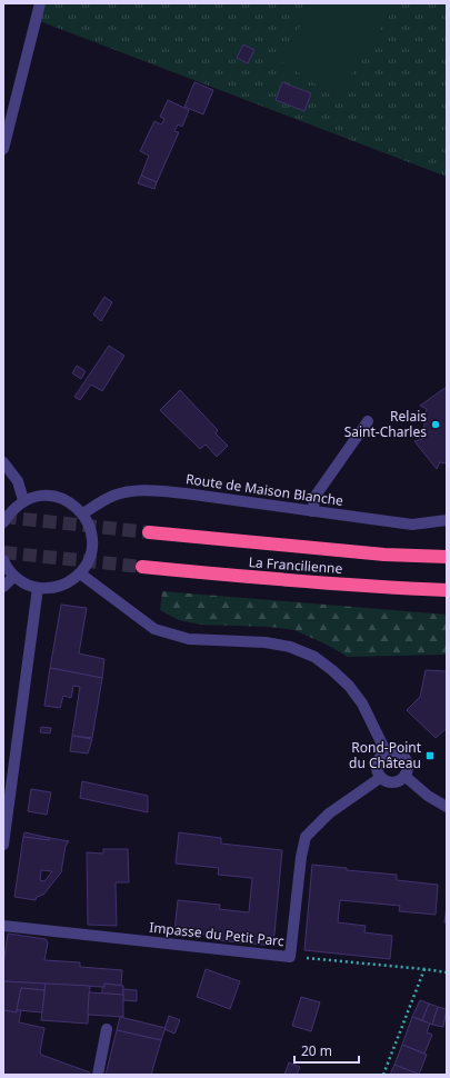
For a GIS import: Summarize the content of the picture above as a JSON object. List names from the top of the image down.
{
  "streets": {
    "highway": ["La Francilienne"],
    "street": ["Route de Maison Blanche", "Impasse du Petit Parc"]
  },
  "places": {
    "other": ["Relais Saint-Charles"],
    "transit": ["Rond-Point du Château"]
  },
  "scale_bar": "20 m"
}
